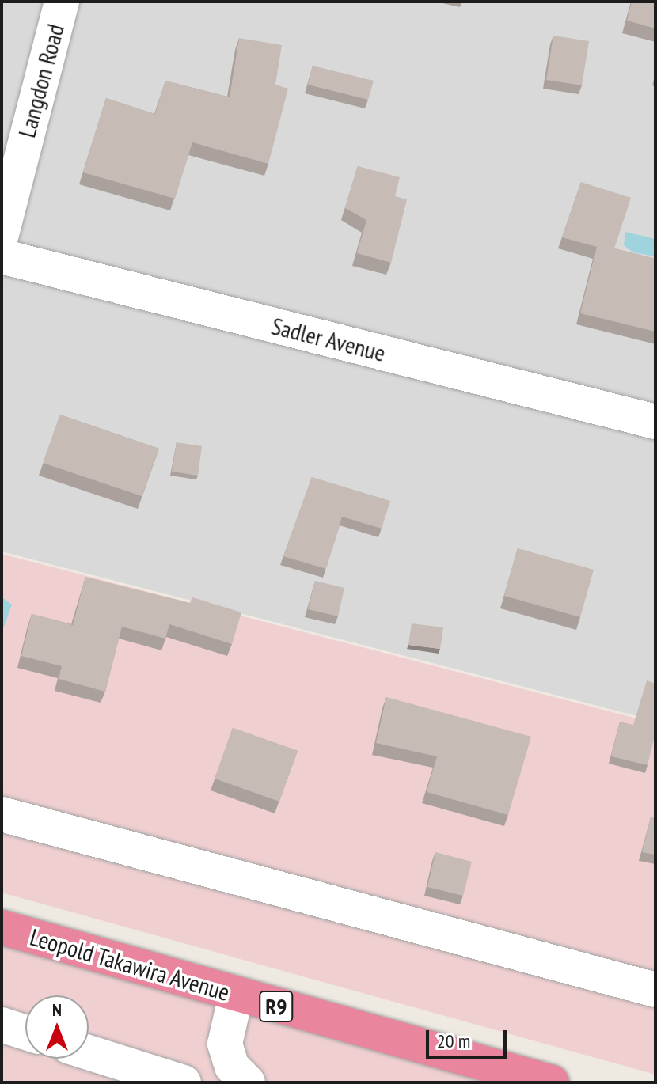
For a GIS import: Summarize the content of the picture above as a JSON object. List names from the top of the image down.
{
  "streets": {
    "highway": ["Leopold Takawira Avenue", "R9"],
    "street": ["Langdon Road", "Sadler Avenue"]
  },
  "scale_bar": "20 m",
  "north": "top"
}
